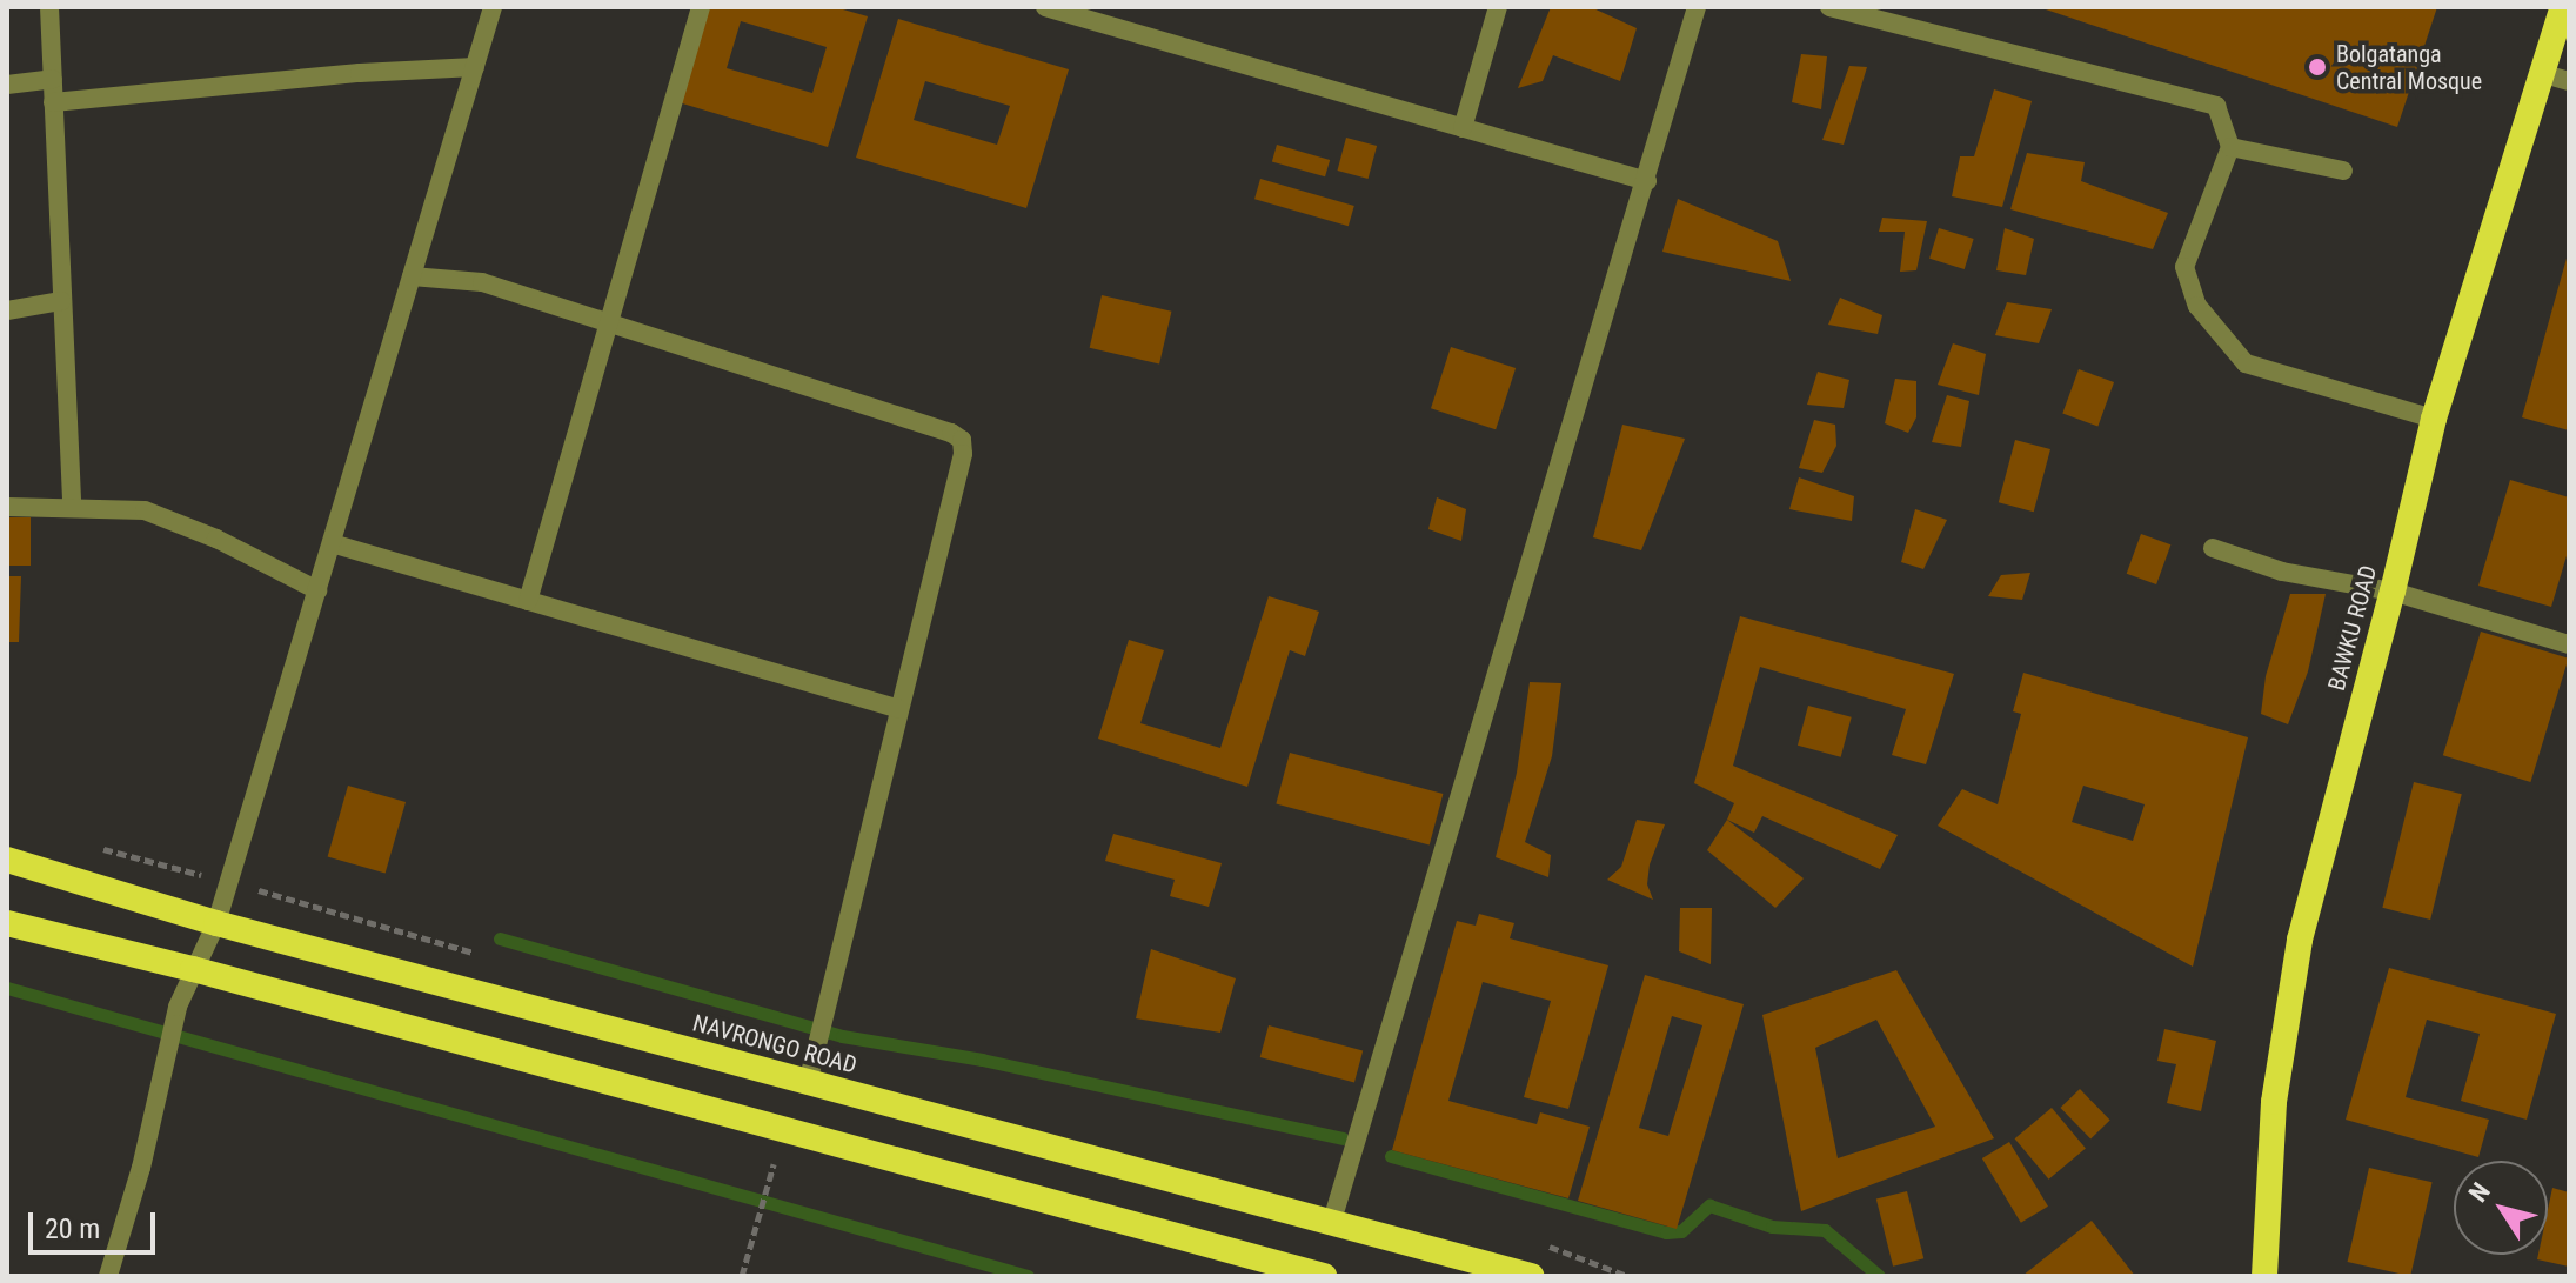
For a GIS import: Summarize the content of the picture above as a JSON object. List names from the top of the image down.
{
  "streets": {
    "highway": ["BAWKU ROAD", "NAVRONGO ROAD"]
  },
  "places": ["Bolgatanga Central Mosque"],
  "scale_bar": "20 m",
  "north": "top left"
}
